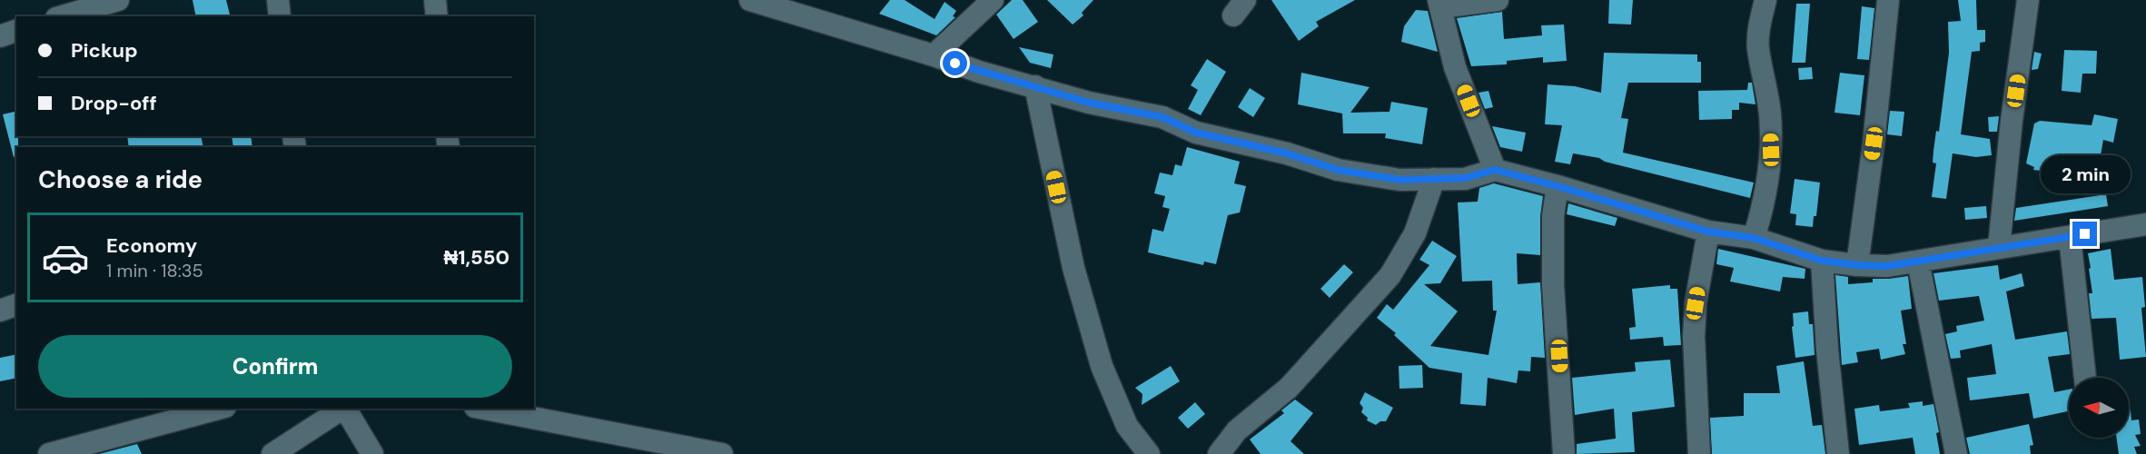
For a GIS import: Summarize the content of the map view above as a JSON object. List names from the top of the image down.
{
  "north": "left",
  "page": {
    "banner": ["Pickup", "Drop-off"],
    "heading": "Choose a ride",
    "bubble": "2 min",
    "list": [
      {
        "name": "Economy",
        "note": "1 min · 18:35",
        "value": "₦1,550"
      }
    ],
    "buttons": "Confirm"
  }
}
